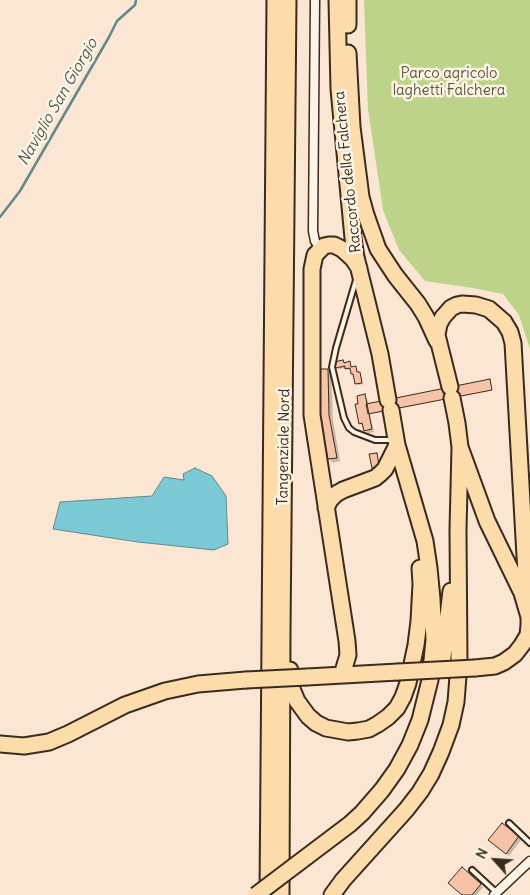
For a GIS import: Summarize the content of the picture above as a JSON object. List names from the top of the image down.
{
  "streets": {
    "highway": ["Raccordo della Falchera", "Tangenziale Nord"]
  },
  "water": ["Naviglio San Giorgio"],
  "parks": ["Parco agricolo laghetti Falchera"],
  "north": "top left"
}
